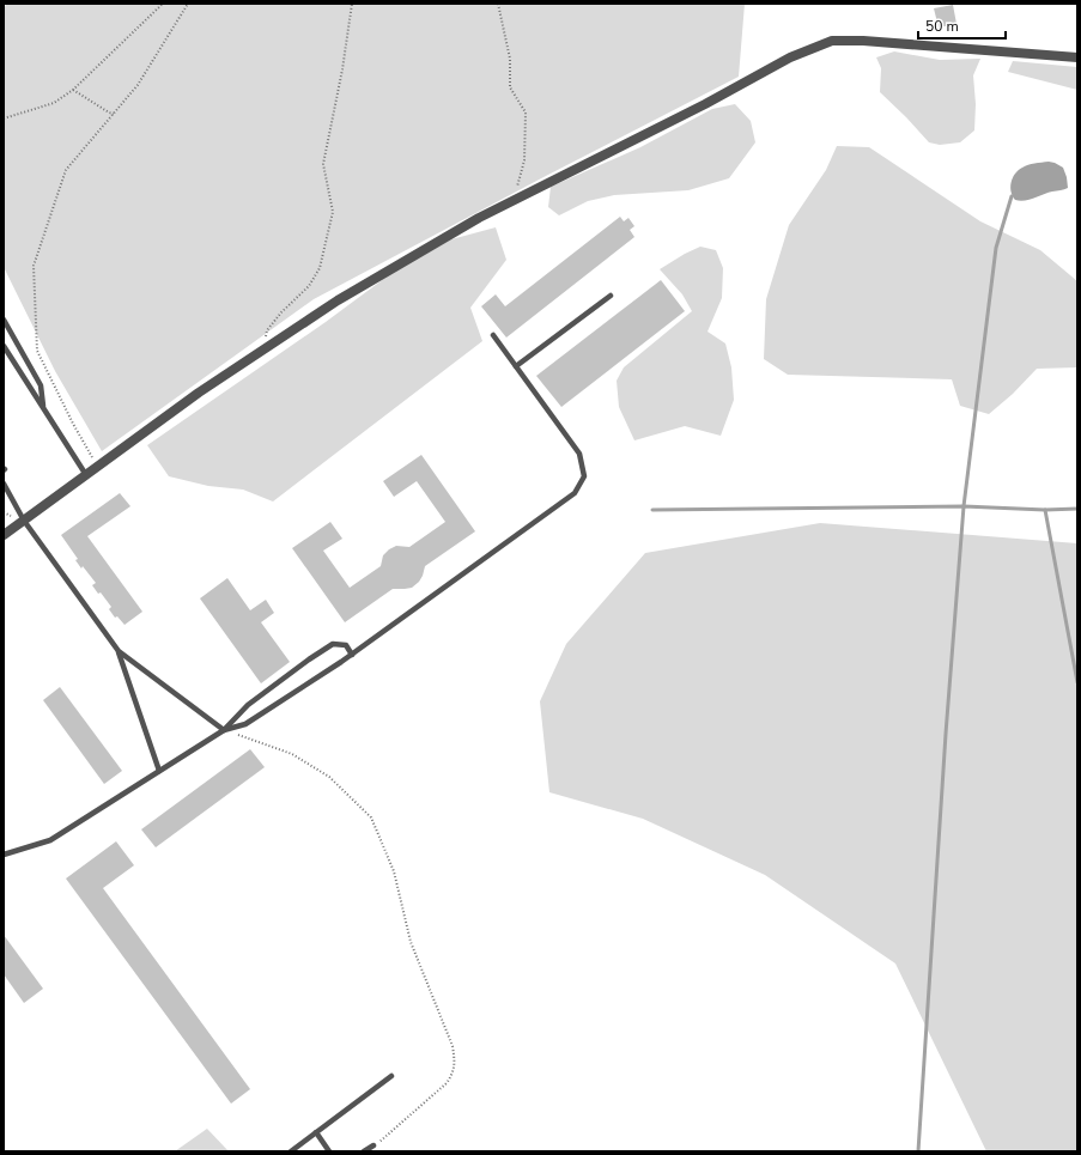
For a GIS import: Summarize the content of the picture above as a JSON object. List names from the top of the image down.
{
  "scale_bar": "50 m"
}
